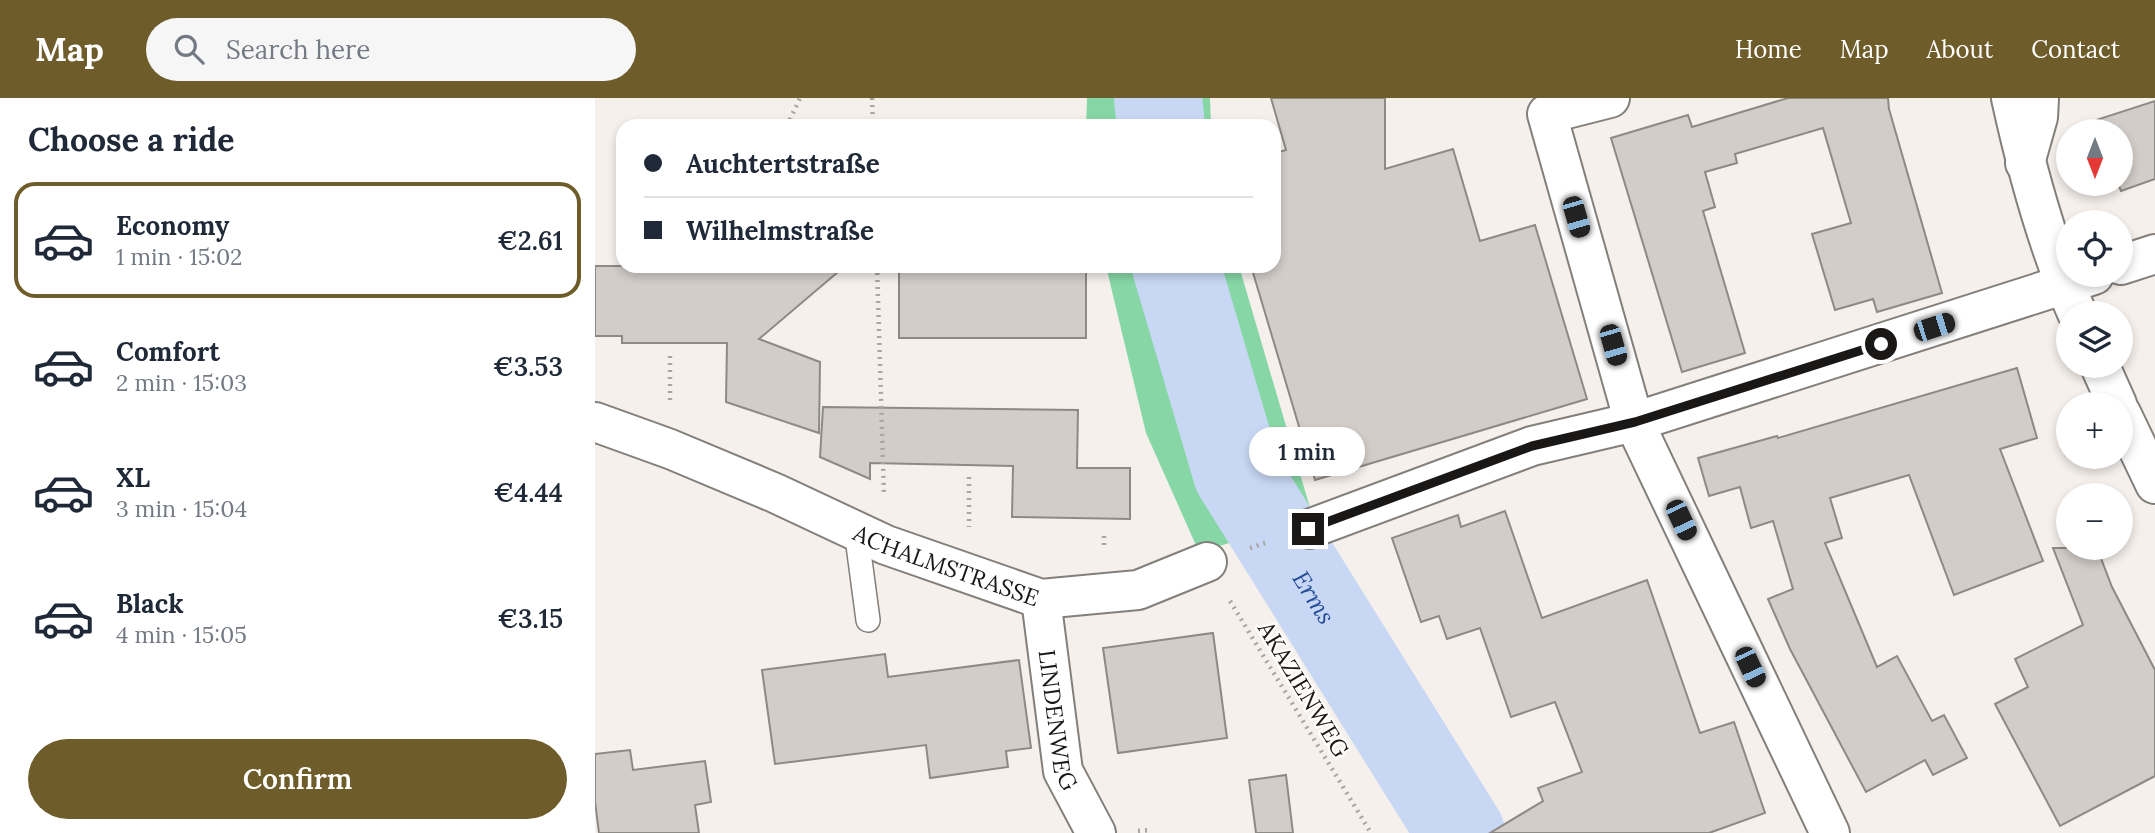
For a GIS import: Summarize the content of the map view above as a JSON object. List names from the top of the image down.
{
  "streets": {
    "street": ["ACHALMSTRASSE", "LINDENWEG"],
    "path": ["AKAZIENWEG"]
  },
  "crossings": [
    ["ACHALMSTRASSE", "AKAZIENWEG"],
    ["ACHALMSTRASSE", "LINDENWEG"]
  ],
  "water": ["Erms"],
  "north": "bottom",
  "page": {
    "header": "Map",
    "search": "Search here",
    "nav": [
      "Home",
      "Map",
      "About",
      "Contact"
    ],
    "heading": "Choose a ride",
    "map_buttons": ["+", "−"],
    "banner": ["Auchtertstraße", "Wilhelmstraße"],
    "list": [
      {
        "name": "Economy",
        "note": "1 min · 15:02",
        "value": "€2.61"
      },
      {
        "name": "Comfort",
        "note": "2 min · 15:03",
        "value": "€3.53"
      },
      {
        "name": "XL",
        "note": "3 min · 15:04",
        "value": "€4.44"
      },
      {
        "name": "Black",
        "note": "4 min · 15:05",
        "value": "€3.15"
      }
    ],
    "bubble": "1 min",
    "buttons": "Confirm"
  }
}
